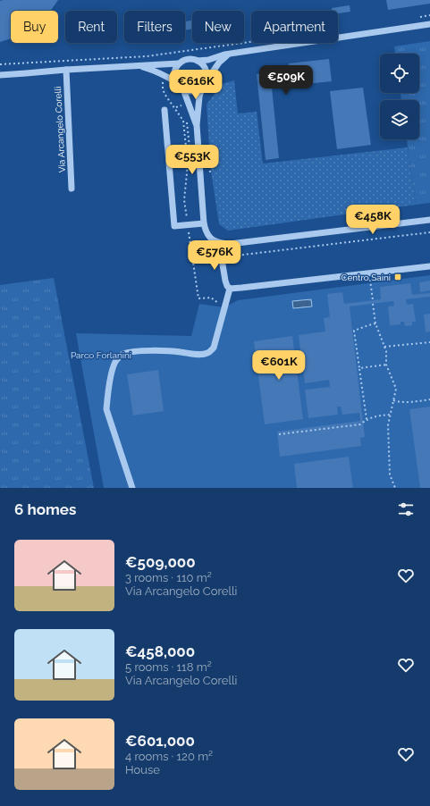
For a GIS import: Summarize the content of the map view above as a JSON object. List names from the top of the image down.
{
  "streets": {
    "street": ["Via Arcangelo Corelli"]
  },
  "parks": ["Parco Forlanini"],
  "places": {
    "transit": ["Centro Saini"]
  },
  "page": {
    "chip": [
      "Buy",
      "Rent",
      "Filters",
      "New",
      "Apartment"
    ],
    "price": [
      "€509K",
      "€616K",
      "€553K",
      "€458K",
      "€576K",
      "€601K"
    ],
    "heading": "6 homes",
    "list": [
      {
        "name": "€509,000",
        "note": "3 rooms · 110 m² · Via Arcangelo Corelli"
      },
      {
        "name": "€458,000",
        "note": "5 rooms · 118 m² · Via Arcangelo Corelli"
      },
      {
        "name": "€601,000",
        "note": "4 rooms · 120 m² · House"
      }
    ]
  }
}
